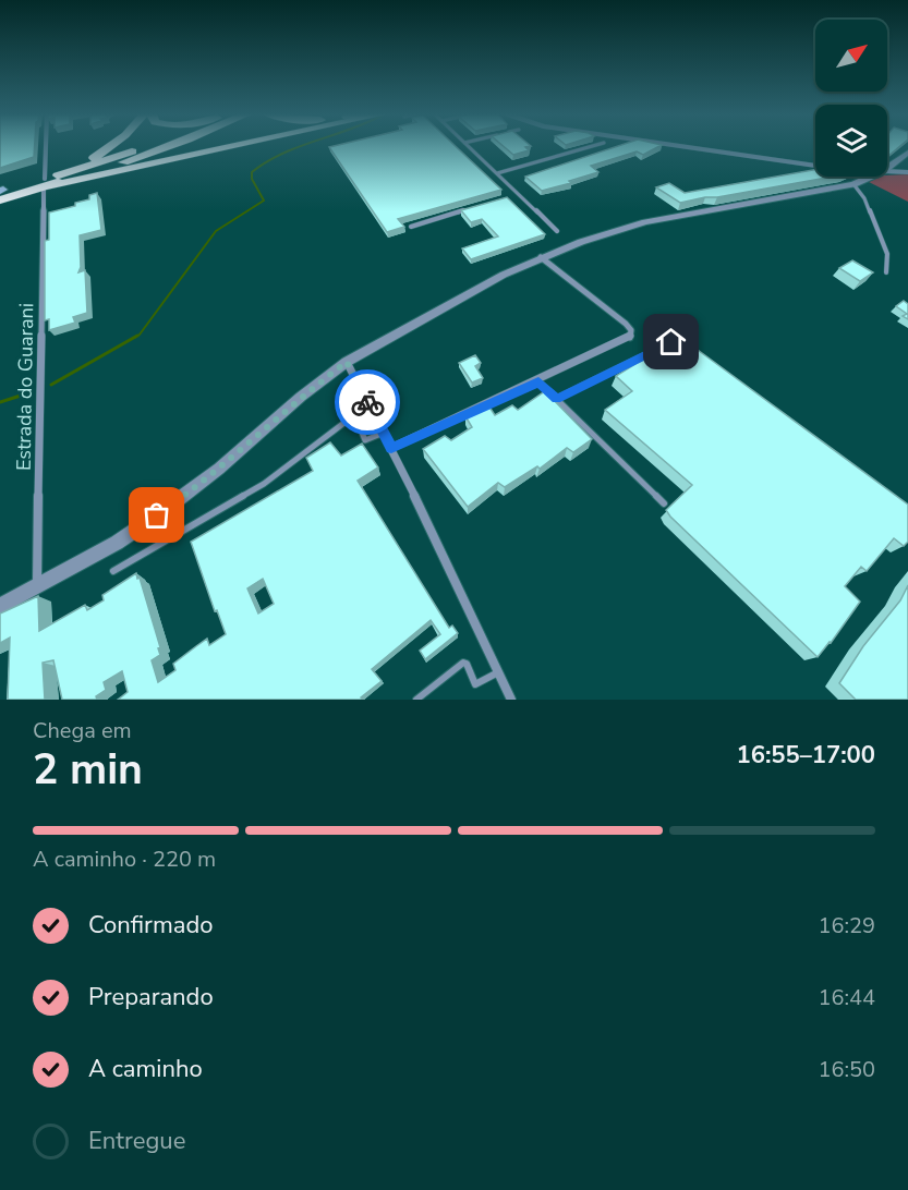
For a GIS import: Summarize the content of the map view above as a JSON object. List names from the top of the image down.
{
  "streets": {
    "street": ["Estrada do Guarani"]
  },
  "north": "top right",
  "page": {
    "heading": ["2 min", "Chega em", "16:55–17:00"],
    "bar": "A caminho · 220 m",
    "list": [
      ["Confirmado", "16:29"],
      ["Preparando", "16:44"],
      ["A caminho", "16:50"],
      "Entregue"
    ]
  }
}
